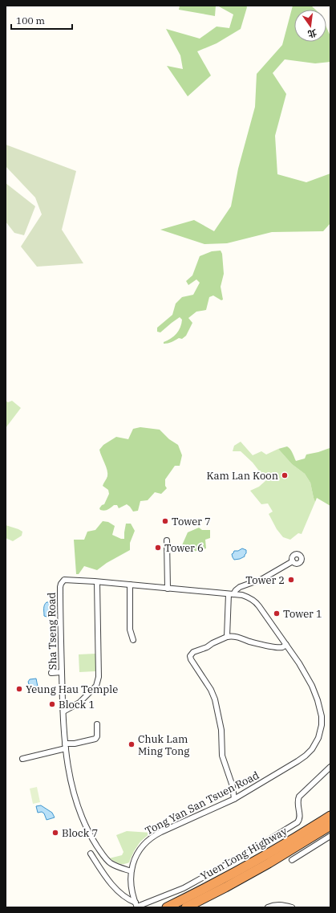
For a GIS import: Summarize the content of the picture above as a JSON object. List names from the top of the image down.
{
  "streets": {
    "highway": ["Yuen Long Highway"],
    "street": ["Sha Tseng Road", "Tong Yan San Tsuen Road"]
  },
  "crossings": [
    ["Sha Tseng Road", "Tong Yan San Tsuen Road"]
  ],
  "places": [
    "Kam Lan Koon",
    "Tower 7",
    "Tower 6",
    "Tower 2",
    "Tower 1",
    "Yeung Hau Temple",
    "Block 1",
    "Chuk Lam Ming Tong",
    "Block 7"
  ],
  "scale_bar": "100 m",
  "north": "bottom"
}
